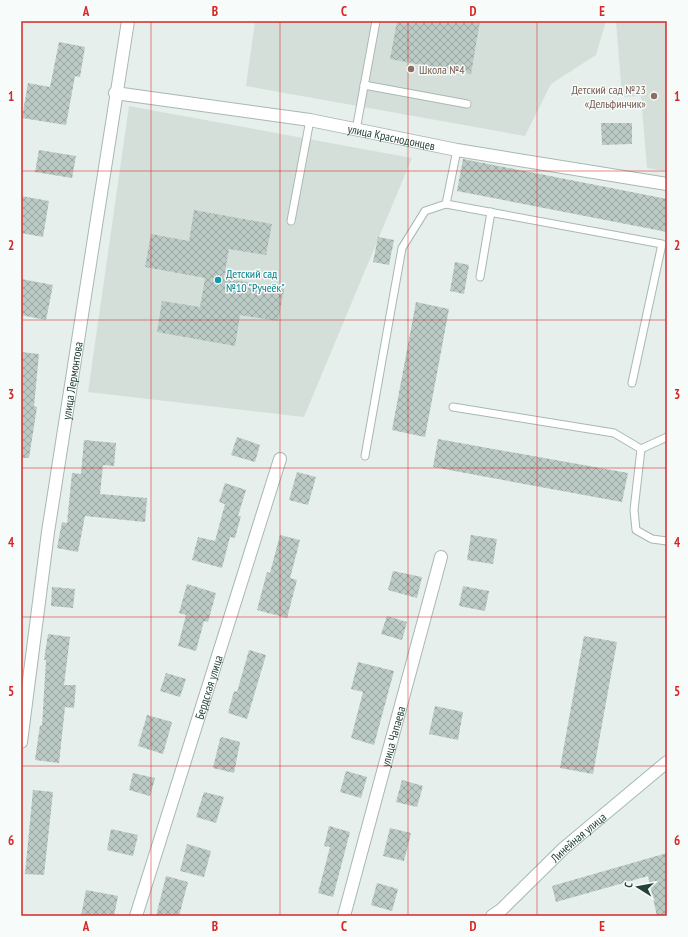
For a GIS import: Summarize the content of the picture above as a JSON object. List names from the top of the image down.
{
  "streets": {
    "street": [
      "улица Краснодонцев",
      "улица Лермонтова",
      "Бердская улица",
      "улица Чапаева",
      "Линейная улица"
    ]
  },
  "crossings": [
    ["улица Краснодонцев", "улица Лермонтова"]
  ],
  "places": ["Школа №4", "Детский сад №23 «Дельфинчик»", "Детский сад №10 \"Ручеёк\""],
  "north": "left",
  "grid": {
    "columns": [
      "A",
      "B",
      "C",
      "D",
      "E"
    ],
    "rows": [
      "1",
      "2",
      "3",
      "4",
      "5",
      "6"
    ]
  }
}
